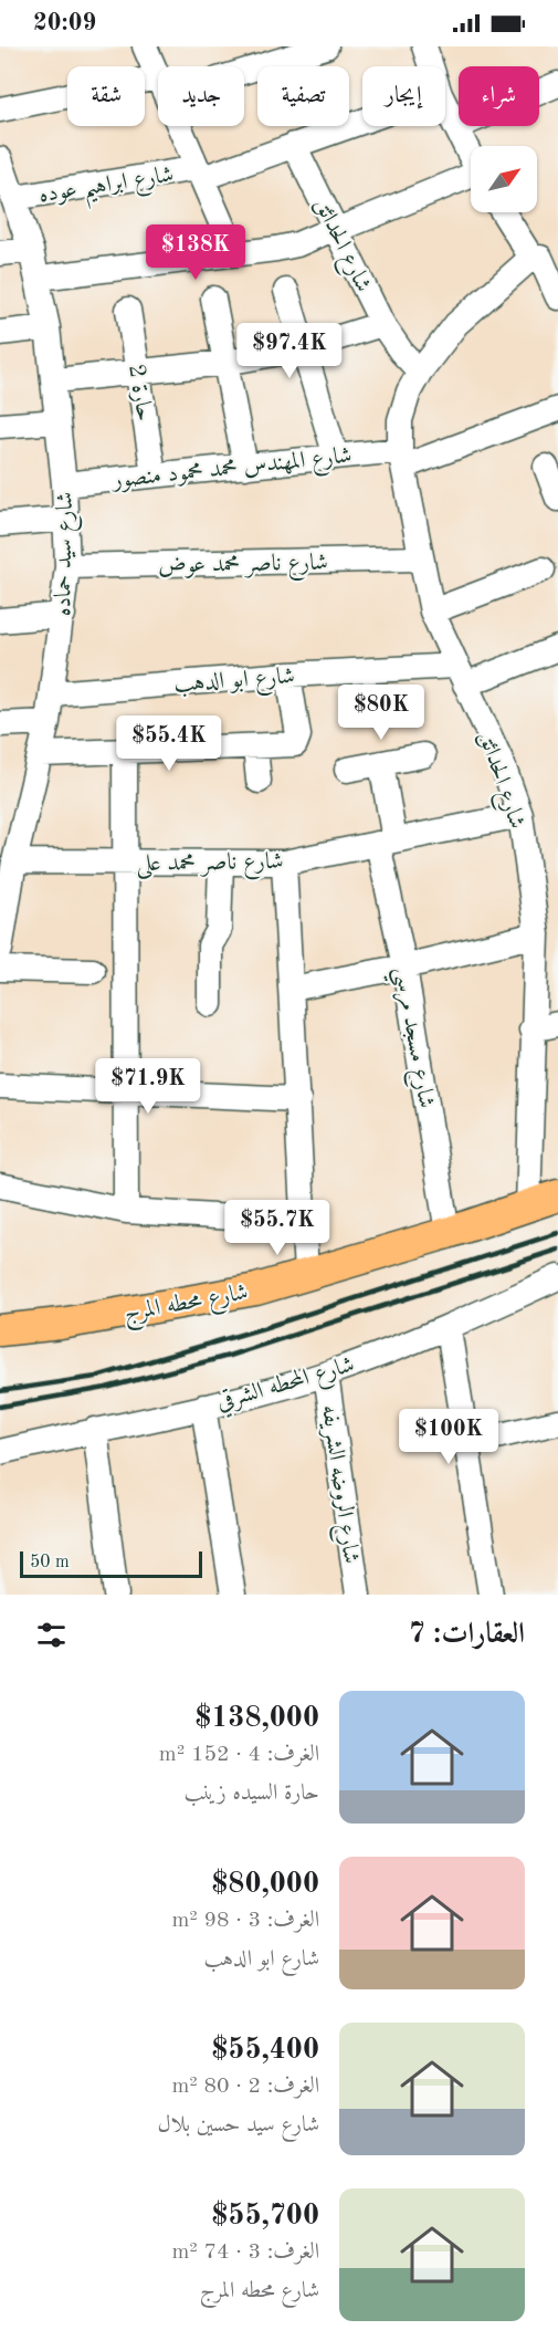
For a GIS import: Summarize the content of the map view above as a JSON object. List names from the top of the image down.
{
  "streets": {
    "main road": ["شارع محطه المرج"],
    "street": [
      "شارع ابراهيم عوده",
      "شارع الحدائق",
      "حارة 2",
      "شارع المهندس محمد محمود منصور",
      "شارع سيد حماده",
      "شارع ناصر محمد عوض",
      "شارع ابو الدهب",
      "شارع ناصر محمد على",
      "شارع مسجد مرسي",
      "شارع المحطه الشرقي",
      "شارع الروضه الشريفه"
    ]
  },
  "crossings": [
    ["شارع ابراهيم عوده", "شارع الحدائق"],
    ["شارع ابراهيم عوده", "شارع سيد حماده"],
    ["شارع الحدائق", "شارع المهندس محمد محمود منصور"],
    ["شارع الحدائق", "شارع ناصر محمد عوض"],
    ["شارع الحدائق", "شارع ابو الدهب"],
    ["شارع الحدائق", "شارع ناصر محمد على"],
    ["شارع الحدائق", "شارع محطه المرج"],
    ["حارة 2", "شارع المهندس محمد محمود منصور"],
    ["شارع المهندس محمد محمود منصور", "شارع سيد حماده"],
    ["شارع سيد حماده", "شارع ناصر محمد عوض"],
    ["شارع سيد حماده", "شارع ابو الدهب"],
    ["شارع سيد حماده", "شارع ناصر محمد على"],
    ["شارع ناصر محمد على", "شارع مسجد مرسي"],
    ["شارع مسجد مرسي", "شارع محطه المرج"],
    ["شارع المحطه الشرقي", "شارع الروضه الشريفه"]
  ],
  "scale_bar": "50 m",
  "north": "top right",
  "page": {
    "status": "20:09",
    "chip": [
      "شراء",
      "إيجار",
      "تصفية",
      "جديد",
      "شقة"
    ],
    "price": [
      "$138K",
      "$97.4K",
      "$80K",
      "$55.4K",
      "$71.9K",
      "$55.7K",
      "$100K"
    ],
    "scale": "50 m",
    "heading": "العقارات: 7",
    "list": [
      {
        "name": "$138,000",
        "note": "الغرف: 4 · 152 m² · حارة السيده زينب"
      },
      {
        "name": "$80,000",
        "note": "الغرف: 3 · 98 m² · شارع ابو الدهب"
      },
      {
        "name": "$55,400",
        "note": "الغرف: 2 · 80 m² · شارع سيد حسين بلال"
      },
      {
        "name": "$55,700",
        "note": "الغرف: 3 · 74 m² · شارع محطه المرج"
      }
    ]
  }
}
